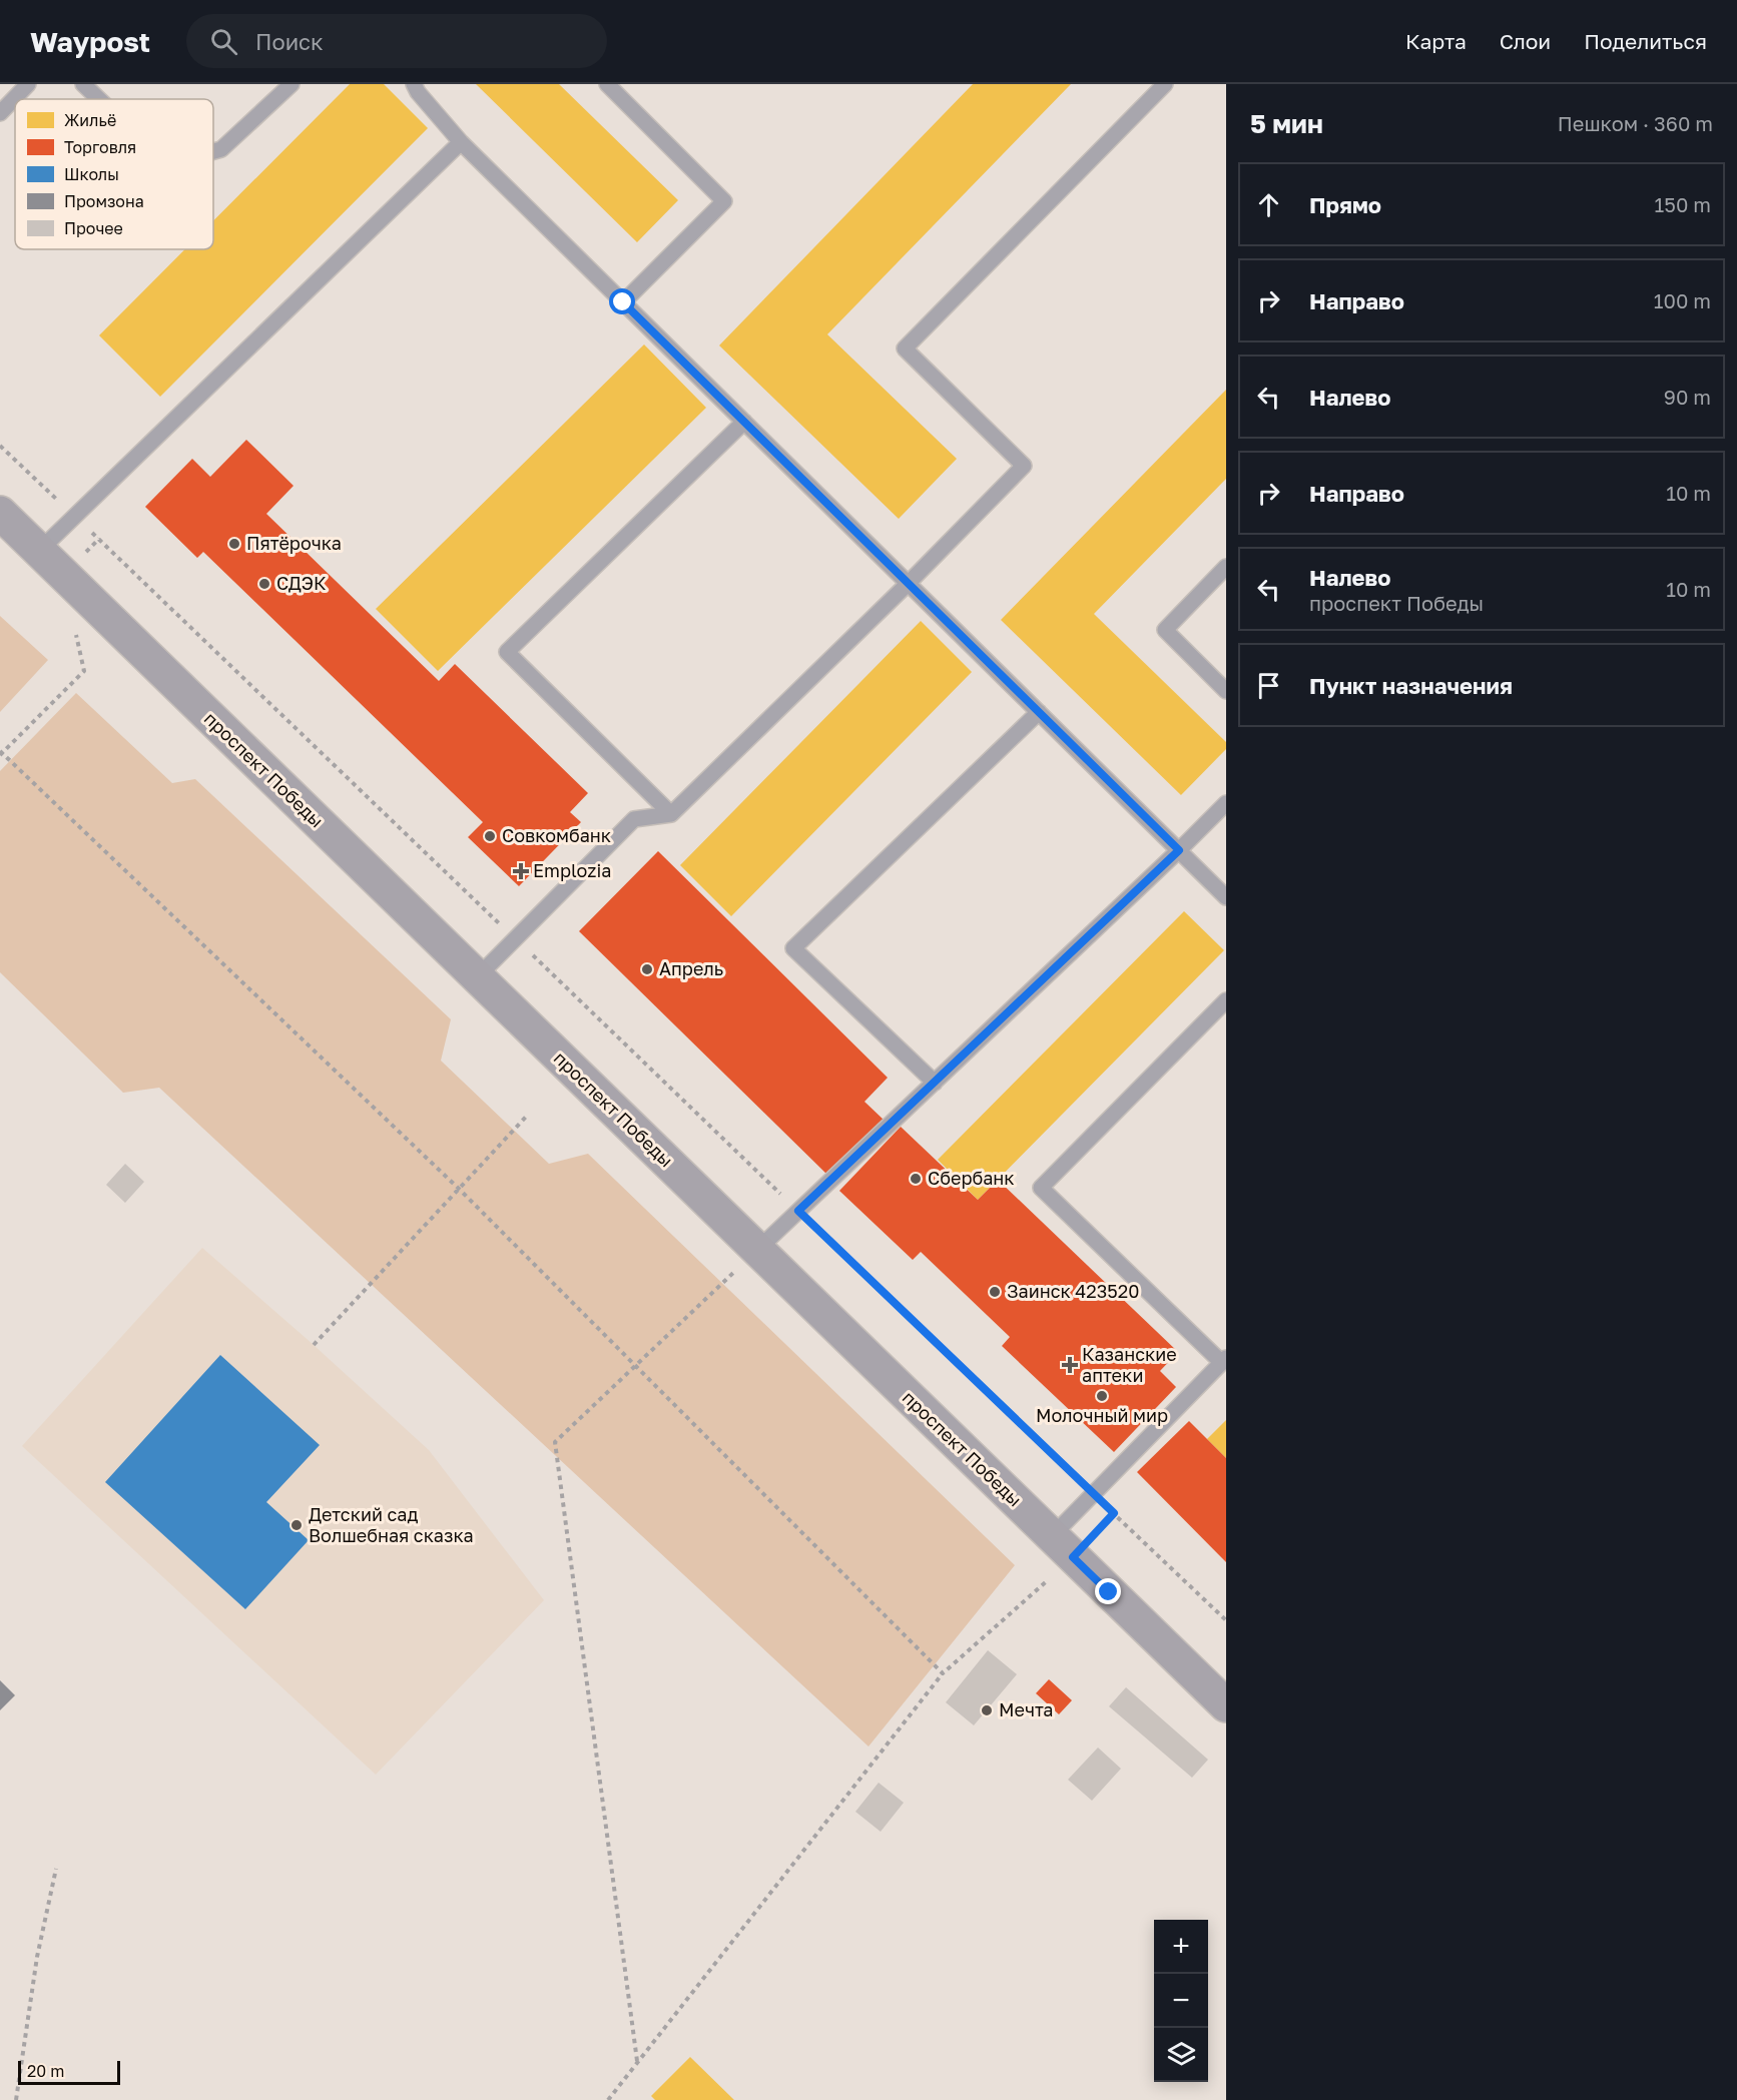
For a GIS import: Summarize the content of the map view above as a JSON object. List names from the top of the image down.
{
  "streets": {
    "main road": ["проспект Победы"]
  },
  "places": {
    "other": [
      "Пятёрочка",
      "СДЭК",
      "Совкомбанк",
      "Апрель",
      "Сбербанк",
      "Заинск 423520",
      "Молочный мир",
      "Детский сад Волшебная сказка",
      "Мечта"
    ],
    "health": ["Emplozia", "Казанские аптеки"]
  },
  "legend": [
    "Жильё",
    "Торговля",
    "Школы",
    "Промзона",
    "Прочее"
  ],
  "scale_bar": "20 m",
  "page": {
    "header": "Waypost",
    "search": "Поиск",
    "nav": ["Карта", "Слои", "Поделиться"],
    "heading": ["5 мин", "Пешком · 360 m"],
    "list": [
      ["Прямо", "150 m"],
      ["Направо", "100 m"],
      ["Налево", "90 m"],
      ["Направо", "10 m"],
      ["Налево", "проспект Победы", "10 m"],
      "Пункт назначения"
    ],
    "map_buttons": ["+", "−"],
    "scale": "20 m"
  }
}
